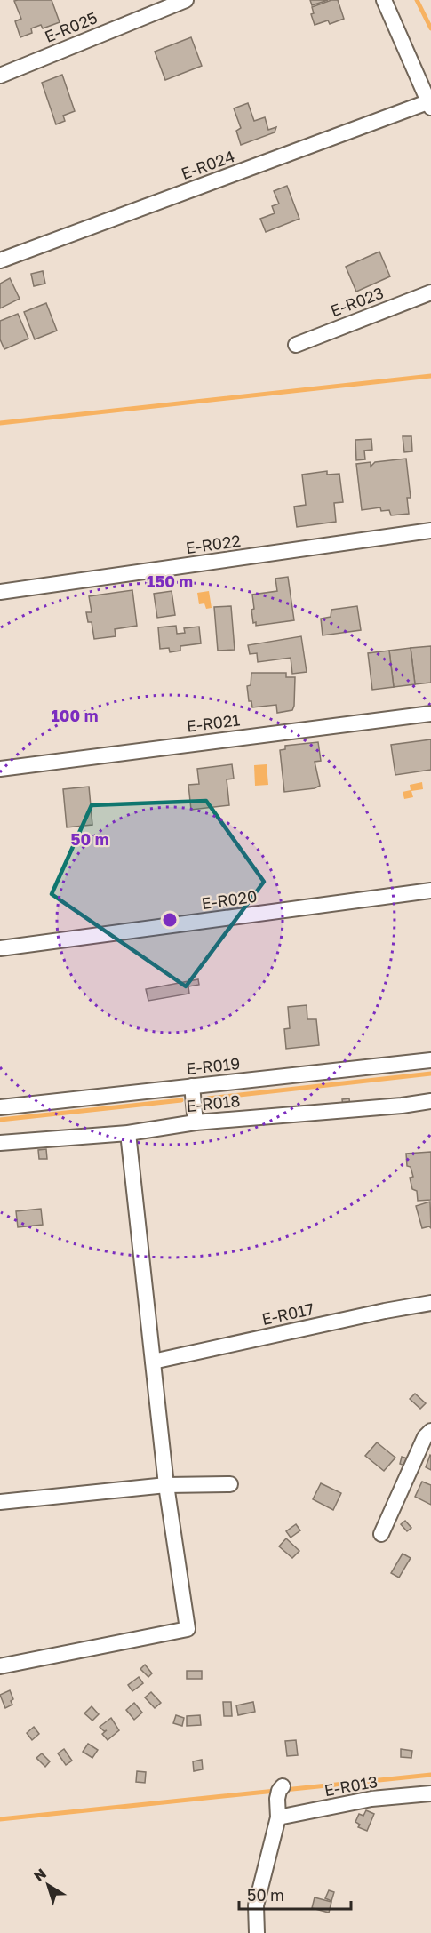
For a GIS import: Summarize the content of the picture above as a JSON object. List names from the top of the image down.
{
  "streets": {
    "street": [
      "E-R025",
      "E-R024",
      "E-R023",
      "E-R022",
      "E-R021",
      "E-R020",
      "E-R019",
      "E-R018",
      "E-R017",
      "E-R013"
    ]
  },
  "scale_bar": "50 m",
  "north": "top left",
  "rings": ["150 m", "100 m", "50 m"]
}
